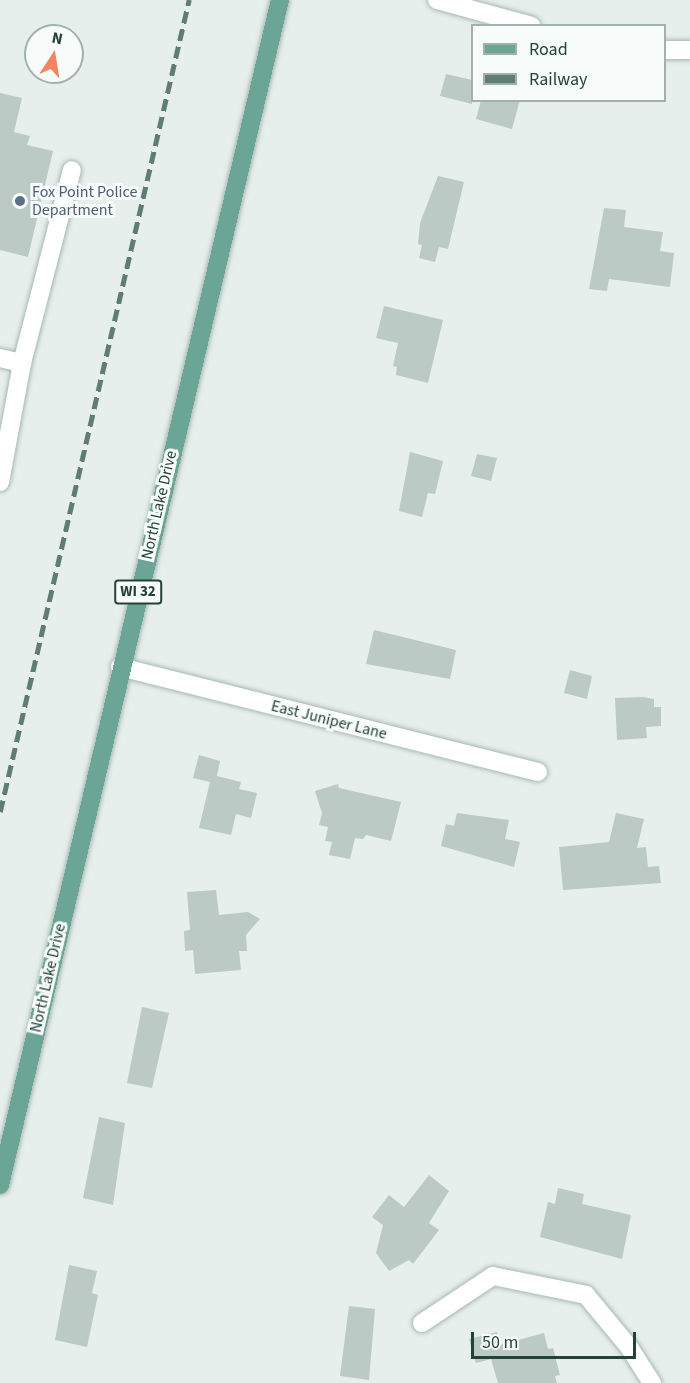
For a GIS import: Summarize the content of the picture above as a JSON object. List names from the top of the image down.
{
  "streets": {
    "main road": ["North Lake Drive", "WI 32"],
    "street": ["East Juniper Lane"]
  },
  "crossings": [
    ["North Lake Drive", "East Juniper Lane"]
  ],
  "places": ["Fox Point Police Department"],
  "legend": ["Road", "Railway"],
  "scale_bar": "50 m",
  "north": "top"
}
